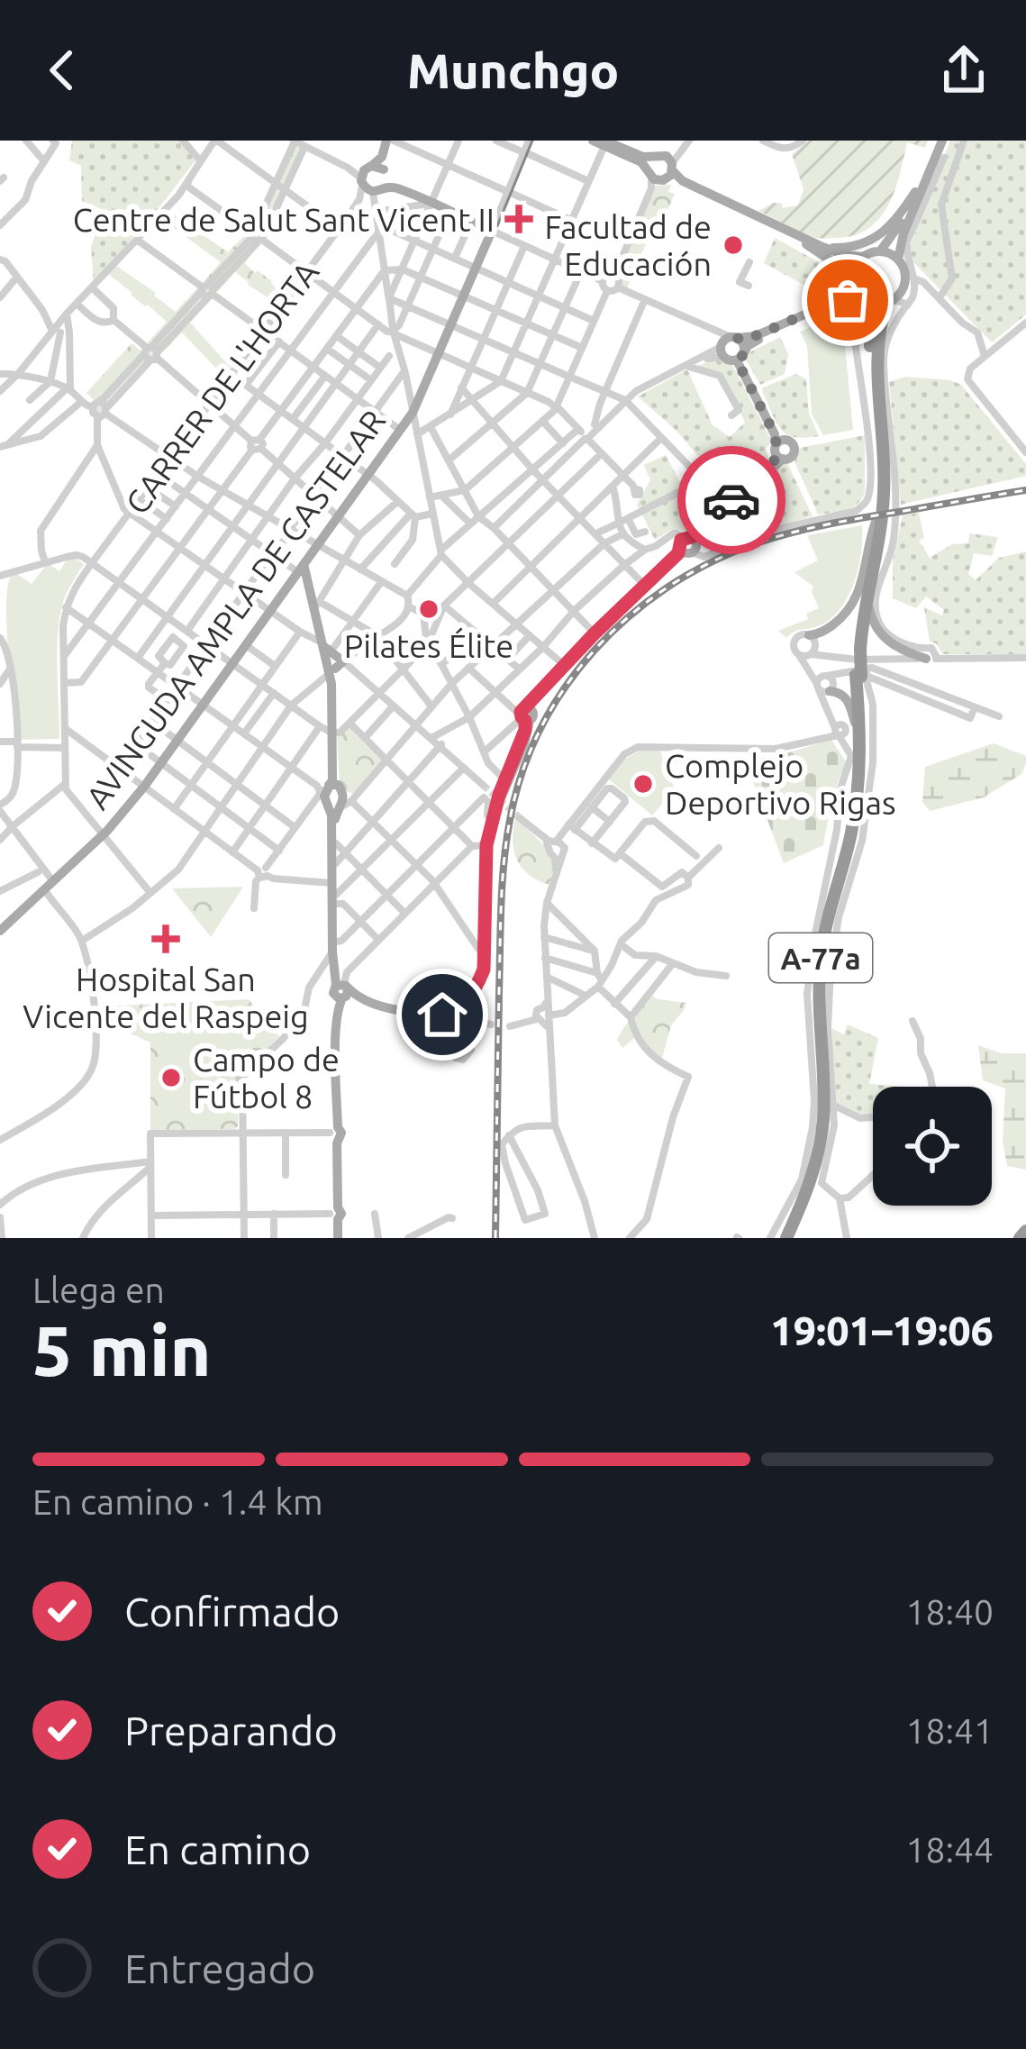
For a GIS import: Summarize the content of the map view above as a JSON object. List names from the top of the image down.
{
  "streets": {
    "highway": ["A-77a"],
    "main road": ["AVINGUDA AMPLA DE CASTELAR"],
    "street": ["CARRER DE L'HORTA"]
  },
  "places": {
    "health": ["Centre de Salut Sant Vicent II", "Hospital San Vicente del Raspeig"],
    "other": [
      "Facultad de Educación",
      "Pilates Élite",
      "Complejo Deportivo Rigas",
      "Campo de Fútbol 8"
    ]
  },
  "page": {
    "header": "Munchgo",
    "heading": ["5 min", "Llega en", "19:01–19:06"],
    "bar": "En camino · 1.4 km",
    "list": [
      ["Confirmado", "18:40"],
      ["Preparando", "18:41"],
      ["En camino", "18:44"],
      "Entregado"
    ]
  }
}
